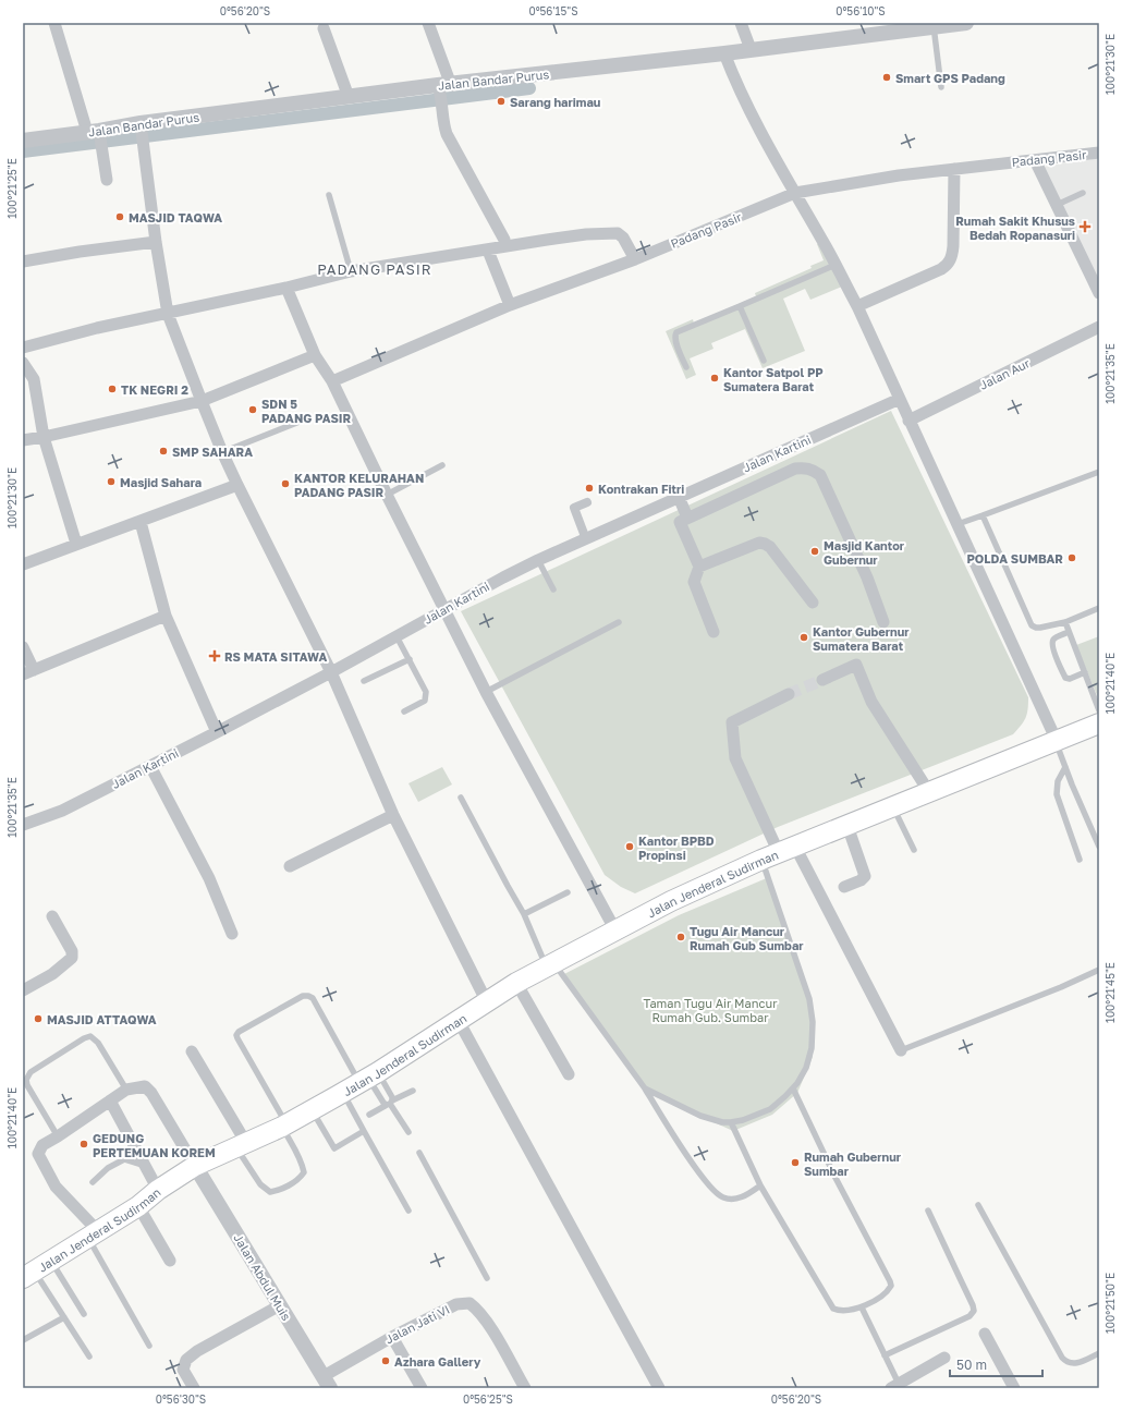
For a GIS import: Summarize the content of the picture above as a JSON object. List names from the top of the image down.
{
  "streets": {
    "main road": ["Jalan Jenderal Sudirman"],
    "street": [
      "Jalan Bandar Purus",
      "Padang Pasir",
      "Jalan Aur",
      "Jalan Kartini",
      "Jalan Abdul Muis",
      "Jalan Jati VI"
    ]
  },
  "crossings": [
    ["Jalan Jenderal Sudirman", "Jalan Abdul Muis"],
    ["Jalan Abdul Muis", "Jalan Jati VI"]
  ],
  "districts": ["PADANG PASIR"],
  "parks": ["Taman Tugu Air Mancur Rumah Gub. Sumbar"],
  "places": {
    "other": [
      "Smart GPS Padang",
      "Sarang harimau",
      "MASJID TAQWA",
      "Kantor Satpol PP Sumatera Barat",
      "TK NEGRI 2",
      "SDN 5 PADANG PASIR",
      "SMP SAHARA",
      "Masjid Sahara",
      "KANTOR KELURAHAN PADANG PASIR",
      "Kontrakan Fitri",
      "Masjid Kantor Gubernur",
      "POLDA SUMBAR",
      "Kantor Gubernur Sumatera Barat",
      "Kantor BPBD Propinsi",
      "Tugu Air Mancur Rumah Gub Sumbar",
      "MASJID ATTAQWA",
      "GEDUNG PERTEMUAN KOREM",
      "Rumah Gubernur Sumbar",
      "Azhara Gallery"
    ],
    "health": ["Rumah Sakit Khusus Bedah Ropanasuri", "RS MATA SITAWA"]
  },
  "scale_bar": "50 m",
  "coordinates": [
    "0°56'20\"S",
    "0°56'15\"S",
    "0°56'10\"S",
    "100°21'30\"E",
    "100°21'25\"E",
    "100°21'35\"E",
    "100°21'40\"E",
    "100°21'45\"E",
    "100°21'50\"E",
    "0°56'30\"S",
    "0°56'25\"S"
  ]
}
